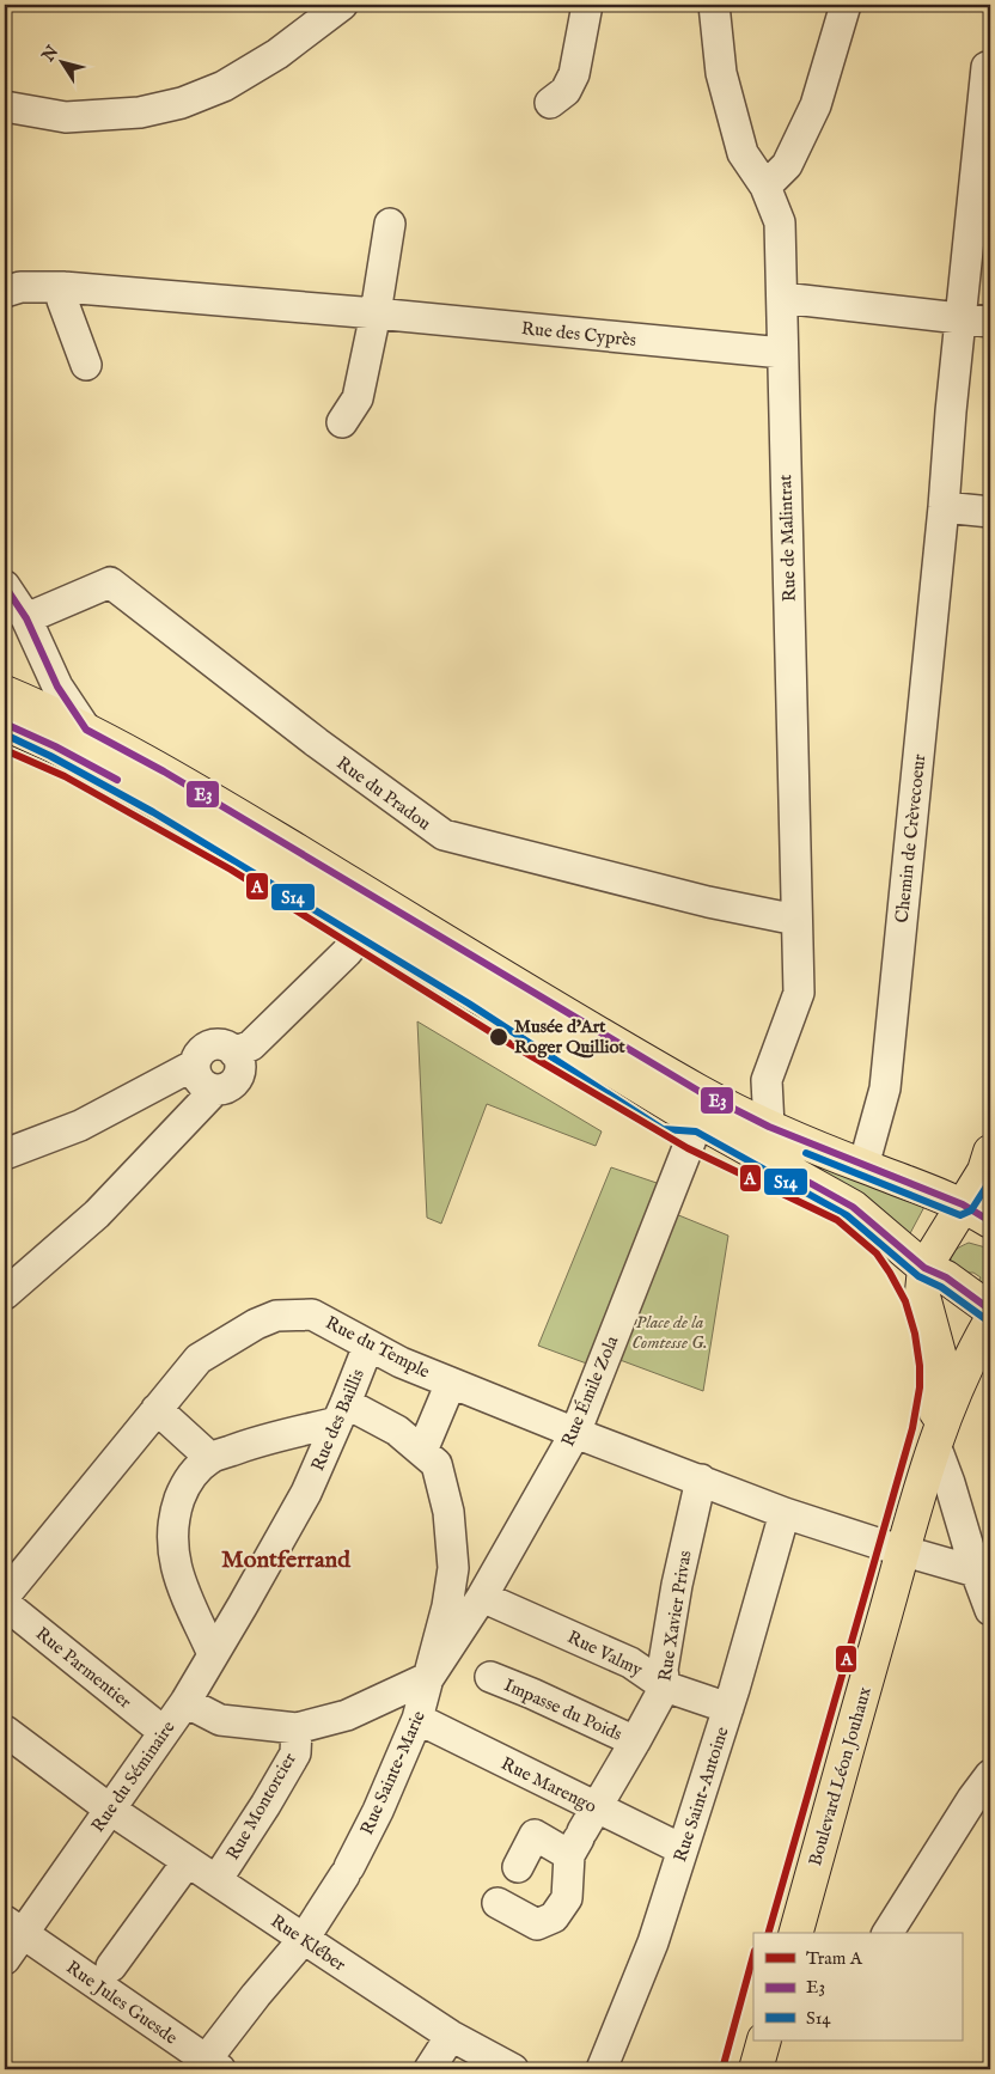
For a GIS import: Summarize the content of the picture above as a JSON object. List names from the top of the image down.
{
  "streets": {
    "main road": ["Boulevard Léon Jouhaux"],
    "street": [
      "Rue des Cyprès",
      "Rue de Malintrat",
      "Rue du Pradou",
      "Chemin de Crèvecoeur",
      "Rue du Temple",
      "Rue Émile Zola",
      "Rue des Baillis",
      "Rue Xavier Privas",
      "Rue Valmy",
      "Rue Parmentier",
      "Impasse du Poids",
      "Rue Sainte-Marie",
      "Rue du Séminaire",
      "Rue Marengo",
      "Rue Saint-Antoine",
      "Rue Montorcier",
      "Rue Kléber",
      "Rue Jules Guesde"
    ]
  },
  "crossings": [
    ["Rue des Cyprès", "Rue de Malintrat"],
    ["Rue de Malintrat", "Rue du Pradou"],
    ["Rue du Temple", "Rue Émile Zola"],
    ["Rue du Temple", "Rue des Baillis"],
    ["Rue du Temple", "Rue Xavier Privas"],
    ["Rue du Temple", "Boulevard Léon Jouhaux"],
    ["Rue du Temple", "Rue Saint-Antoine"],
    ["Rue Émile Zola", "Rue Valmy"],
    ["Rue Émile Zola", "Rue Sainte-Marie"],
    ["Rue Émile Zola", "Rue Montorcier"],
    ["Rue des Baillis", "Rue du Séminaire"],
    ["Rue Xavier Privas", "Rue Valmy"],
    ["Rue Xavier Privas", "Impasse du Poids"],
    ["Rue Xavier Privas", "Rue Marengo"],
    ["Rue Valmy", "Rue Saint-Antoine"],
    ["Rue Parmentier", "Rue du Séminaire"],
    ["Rue Sainte-Marie", "Rue Marengo"],
    ["Rue Sainte-Marie", "Rue Montorcier"],
    ["Rue Sainte-Marie", "Rue Kléber"],
    ["Rue Sainte-Marie", "Rue Jules Guesde"],
    ["Rue du Séminaire", "Rue Montorcier"],
    ["Rue du Séminaire", "Rue Kléber"],
    ["Rue du Séminaire", "Rue Jules Guesde"],
    ["Rue Marengo", "Rue Saint-Antoine"],
    ["Rue Montorcier", "Rue Kléber"]
  ],
  "districts": ["Montferrand"],
  "parks": ["Place de la Comtesse G."],
  "places": ["Musée d'Art Roger Quilliot"],
  "lines": ["transit line E3", "transit line S14", "tram line A"],
  "legend": ["Tram A", "E3", "S14"],
  "north": "top left"
}
